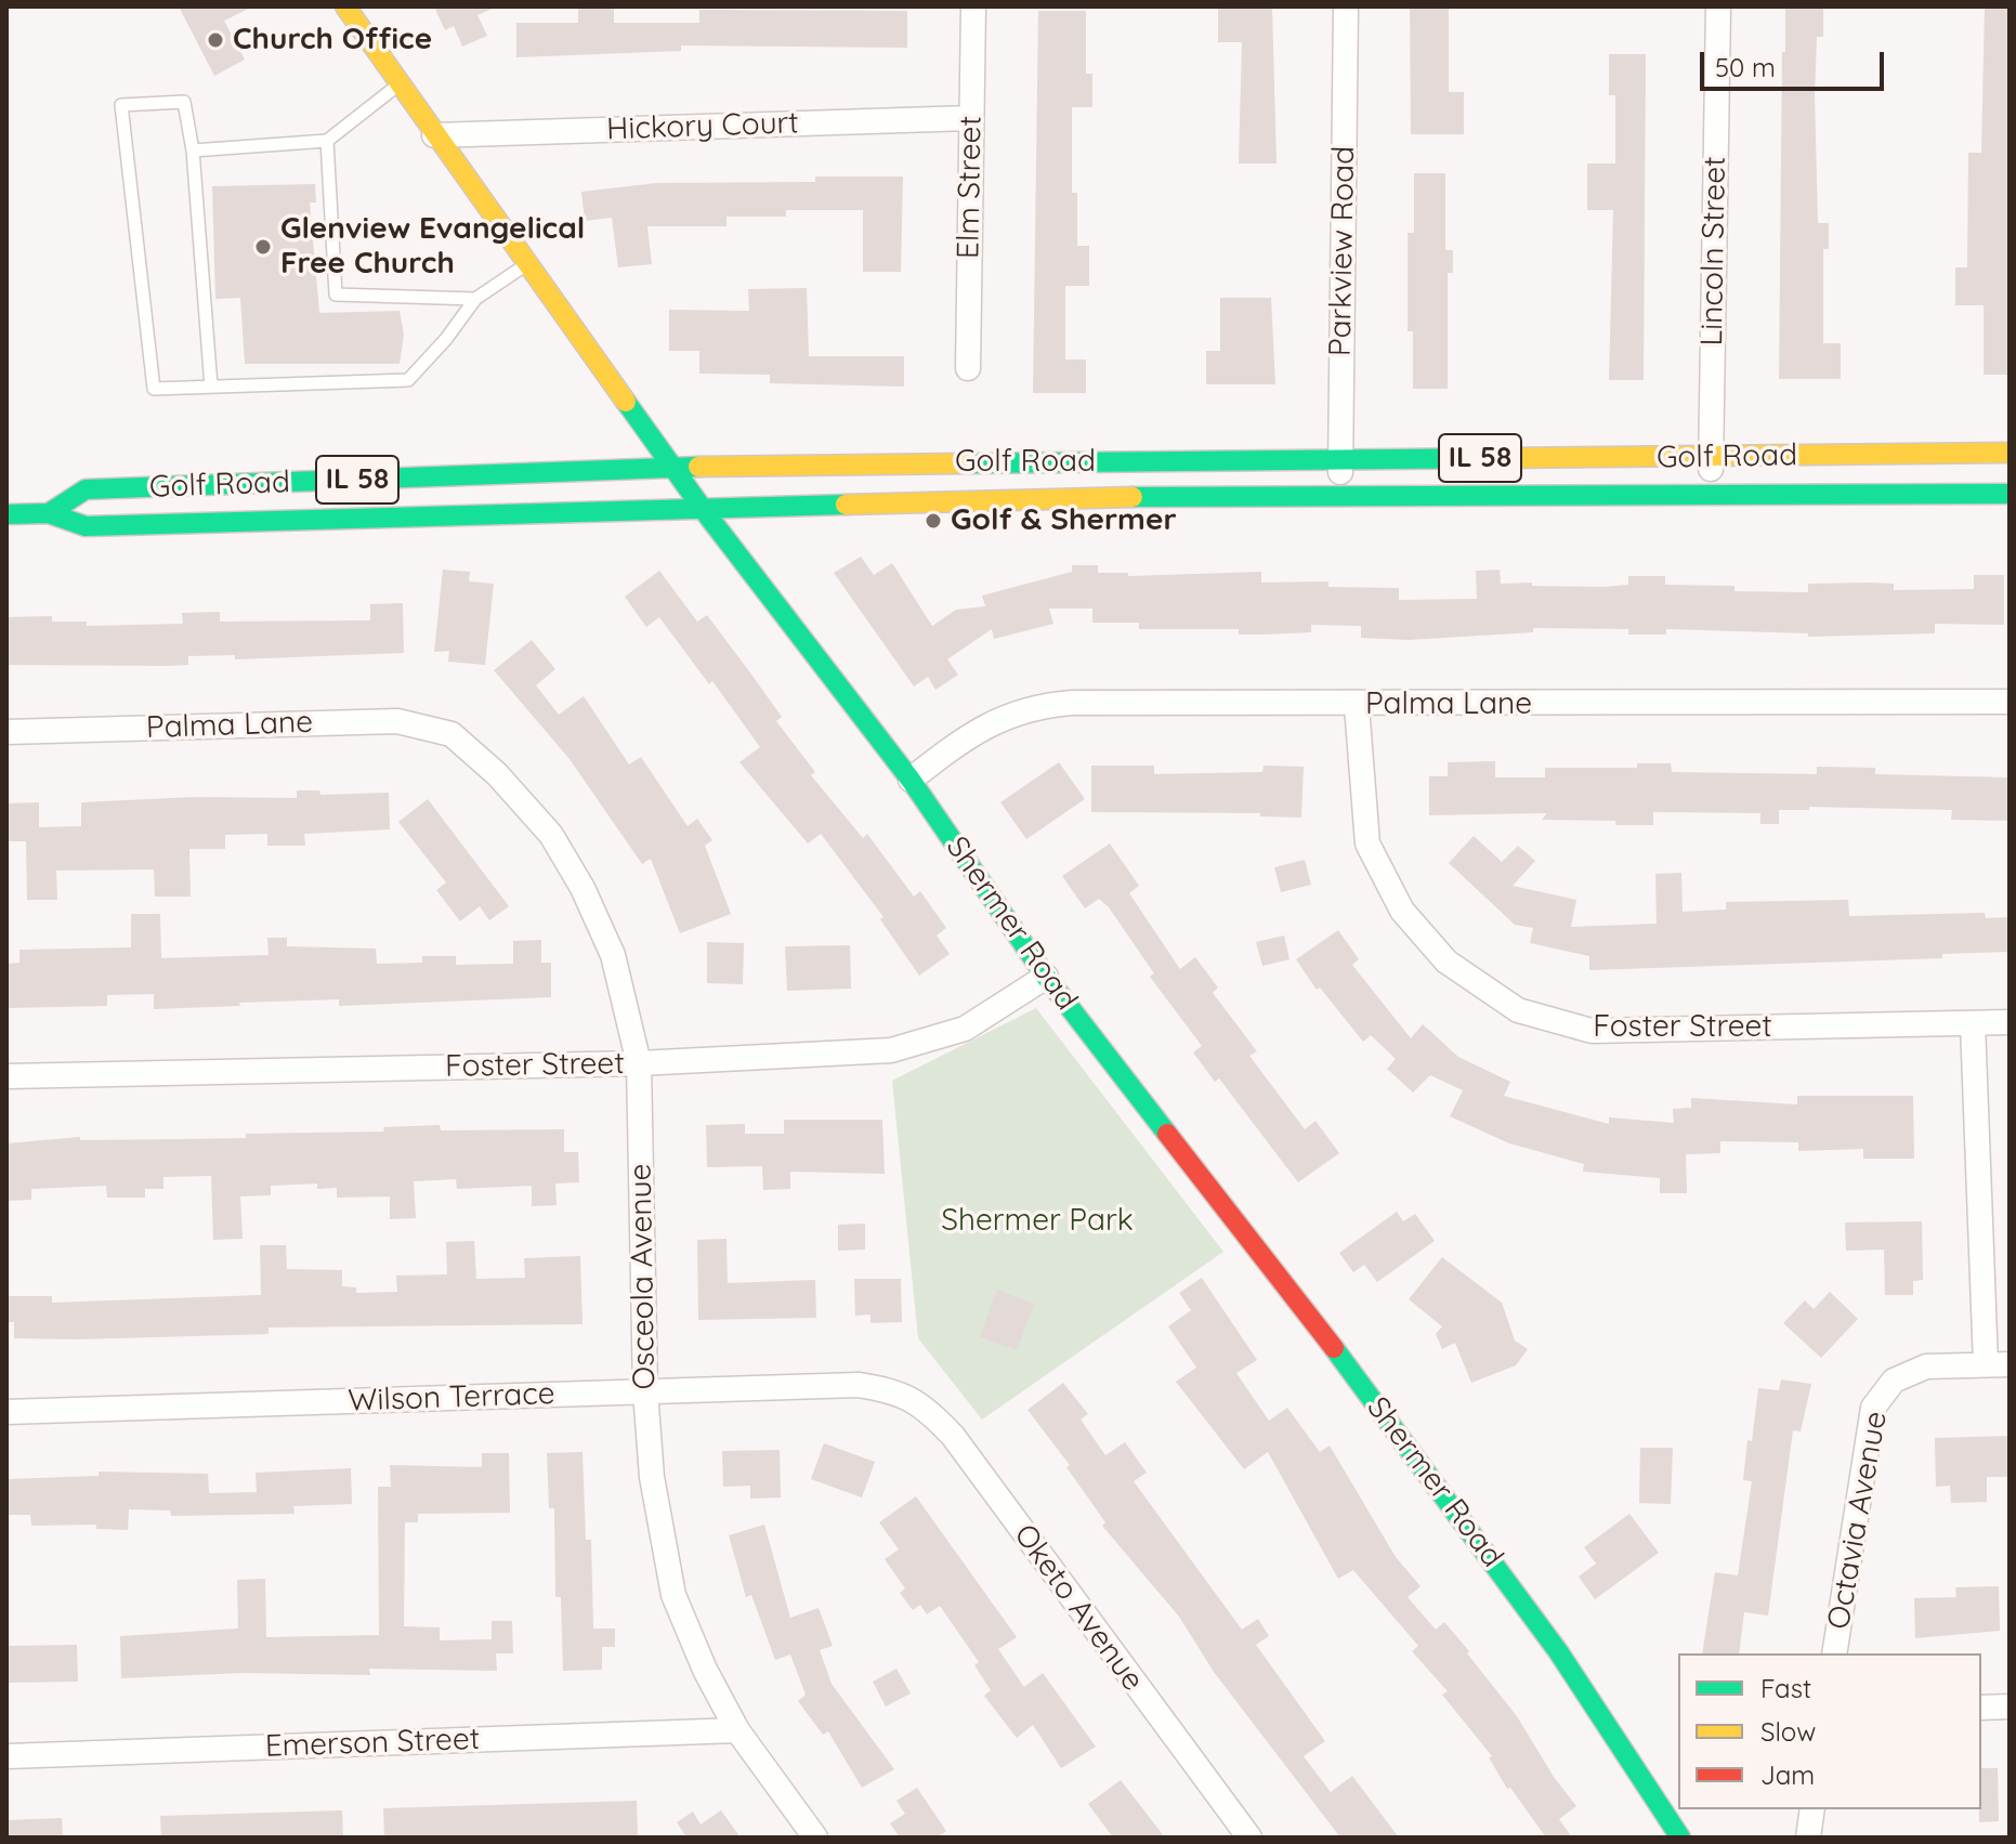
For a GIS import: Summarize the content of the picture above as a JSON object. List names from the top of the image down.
{
  "streets": {
    "main road": ["Golf Road", "IL 58", "Shermer Road"],
    "street": [
      "Hickory Court",
      "Elm Street",
      "Parkview Road",
      "Lincoln Street",
      "Palma Lane",
      "Foster Street",
      "Osceola Avenue",
      "Wilson Terrace",
      "Octavia Avenue",
      "Oketo Avenue",
      "Emerson Street"
    ]
  },
  "crossings": [
    ["Hickory Court", "Elm Street"],
    ["Hickory Court", "Shermer Road"],
    ["Parkview Road", "Golf Road"],
    ["Lincoln Street", "Golf Road"],
    ["Golf Road", "Shermer Road"],
    ["Palma Lane", "Shermer Road"],
    ["Palma Lane", "Foster Street"],
    ["Palma Lane", "Osceola Avenue"],
    ["Shermer Road", "Foster Street"],
    ["Foster Street", "Osceola Avenue"],
    ["Osceola Avenue", "Wilson Terrace"],
    ["Osceola Avenue", "Emerson Street"],
    ["Wilson Terrace", "Oketo Avenue"]
  ],
  "parks": ["Shermer Park"],
  "places": ["Church Office", "Glenview Evangelical Free Church", "Golf & Shermer"],
  "legend": ["Fast", "Slow", "Jam"],
  "scale_bar": "50 m"
}
